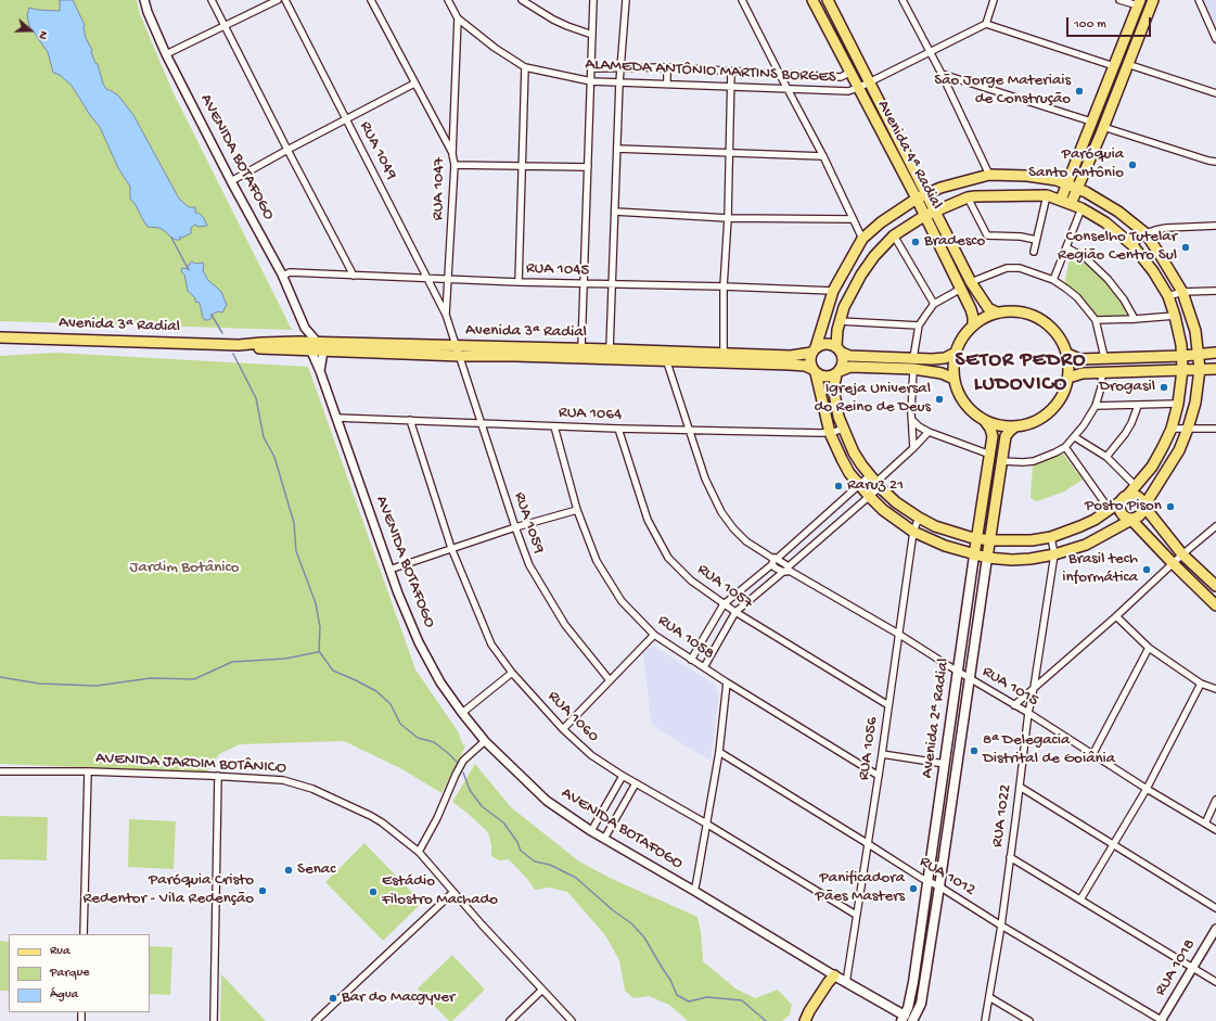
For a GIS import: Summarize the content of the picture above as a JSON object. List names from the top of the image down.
{
  "streets": {
    "main road": [
      "Avenida 4ª Radial",
      "AVENIDA BOTAFOGO",
      "Avenida 3ª Radial",
      "Avenida 2ª Radial"
    ],
    "street": [
      "ALAMEDA ANTÔNIO MARTINS BORGES",
      "RUA 1049",
      "RUA 1047",
      "RUA 1045",
      "RUA 1064",
      "RUA 1059",
      "RUA 1057",
      "RUA 1058",
      "RUA 1015",
      "RUA 1060",
      "RUA 1056",
      "AVENIDA JARDIM BOTÂNICO",
      "RUA 1022",
      "RUA 1012",
      "RUA 1018"
    ]
  },
  "crossings": [
    ["ALAMEDA ANTÔNIO MARTINS BORGES", "Avenida 4ª Radial"],
    ["ALAMEDA ANTÔNIO MARTINS BORGES", "RUA 1047"],
    ["RUA 1049", "RUA 1047"],
    ["RUA 1049", "RUA 1045"],
    ["Avenida 4ª Radial", "Avenida 2ª Radial"],
    ["AVENIDA BOTAFOGO", "RUA 1045"],
    ["AVENIDA BOTAFOGO", "Avenida 3ª Radial"],
    ["AVENIDA BOTAFOGO", "RUA 1064"],
    ["AVENIDA BOTAFOGO", "Avenida 2ª Radial"],
    ["AVENIDA BOTAFOGO", "RUA 1056"],
    ["RUA 1047", "RUA 1045"],
    ["RUA 1047", "Avenida 3ª Radial"],
    ["RUA 1047", "RUA 1059"],
    ["Avenida 3ª Radial", "RUA 1059"],
    ["RUA 1064", "RUA 1059"],
    ["RUA 1064", "RUA 1057"],
    ["RUA 1064", "RUA 1058"],
    ["RUA 1064", "RUA 1060"],
    ["RUA 1057", "RUA 1056"],
    ["RUA 1058", "RUA 1056"],
    ["RUA 1015", "Avenida 2ª Radial"],
    ["RUA 1015", "RUA 1056"],
    ["RUA 1015", "RUA 1022"],
    ["RUA 1060", "RUA 1056"],
    ["Avenida 2ª Radial", "RUA 1012"],
    ["RUA 1056", "RUA 1012"],
    ["RUA 1022", "RUA 1012"],
    ["RUA 1012", "RUA 1018"]
  ],
  "districts": ["SETOR PEDRO LUDOVICO"],
  "parks": ["Jardim Botânico"],
  "places": [
    "São Jorge Materiais de Construção",
    "Paróquia Santo Antônio",
    "Bradesco",
    "Conselho Tutelar Região Centro Sul",
    "Drogasil",
    "Igreja Universal do Reino de Deus",
    "Raruz 21",
    "Posto Pison",
    "Brasil tech informática",
    "8ª Delegacia Distrital de Goiânia",
    "Senac",
    "Panificadora Pães Masters",
    "Paróquia Cristo Redentor - Vila Redenção",
    "Estádio Filostro Machado",
    "Bar do Macgyver"
  ],
  "legend": ["Rua", "Parque", "Água"],
  "scale_bar": "100 m",
  "north": "right"
}
